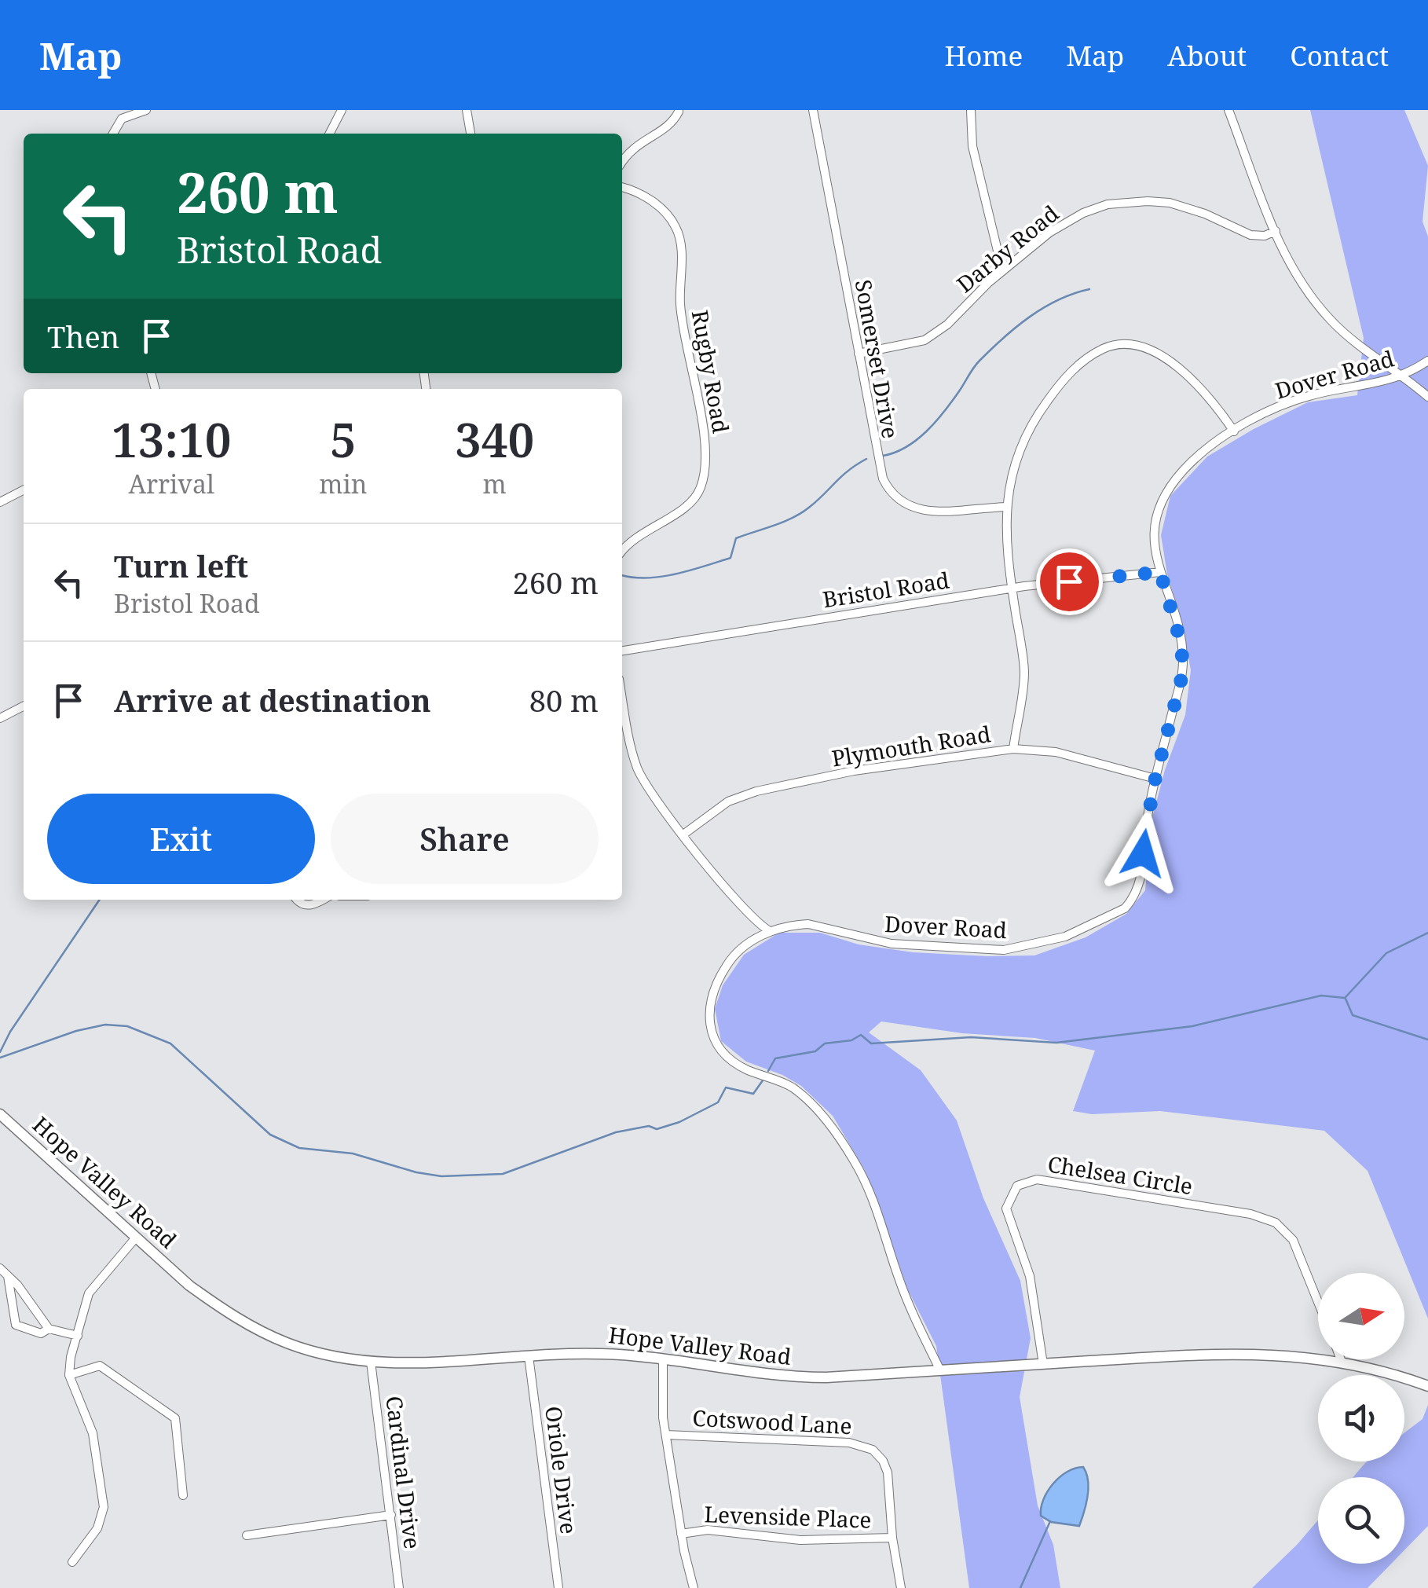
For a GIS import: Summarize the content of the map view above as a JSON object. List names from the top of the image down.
{
  "streets": {
    "main road": ["Hope Valley Road"],
    "street": [
      "Darby Road",
      "Somerset Drive",
      "Rugby Road",
      "Dover Road",
      "Bristol Road",
      "Plymouth Road",
      "Chelsea Circle",
      "Cotswood Lane",
      "Oriole Drive",
      "Cardinal Drive",
      "Levenside Place"
    ]
  },
  "crossings": [
    ["Darby Road", "Somerset Drive"],
    ["Dover Road", "Bristol Road"],
    ["Dover Road", "Plymouth Road"],
    ["Dover Road", "Hope Valley Road"],
    ["Chelsea Circle", "Hope Valley Road"],
    ["Hope Valley Road", "Oriole Drive"],
    ["Hope Valley Road", "Cardinal Drive"],
    ["Cotswood Lane", "Levenside Place"]
  ],
  "north": "right",
  "page": {
    "header": "Map",
    "nav": [
      "Home",
      "Map",
      "About",
      "Contact"
    ],
    "turn": ["260 m", "Bristol Road"],
    "then": "Then",
    "eta": [
      "13:10",
      "Arrival",
      "5",
      "min",
      "340",
      "m"
    ],
    "list": [
      {
        "name": "Turn left",
        "note": "Bristol Road",
        "value": "260 m"
      },
      {
        "name": "Arrive at destination",
        "value": "80 m"
      }
    ],
    "buttons": ["Exit", "Share"]
  }
}
